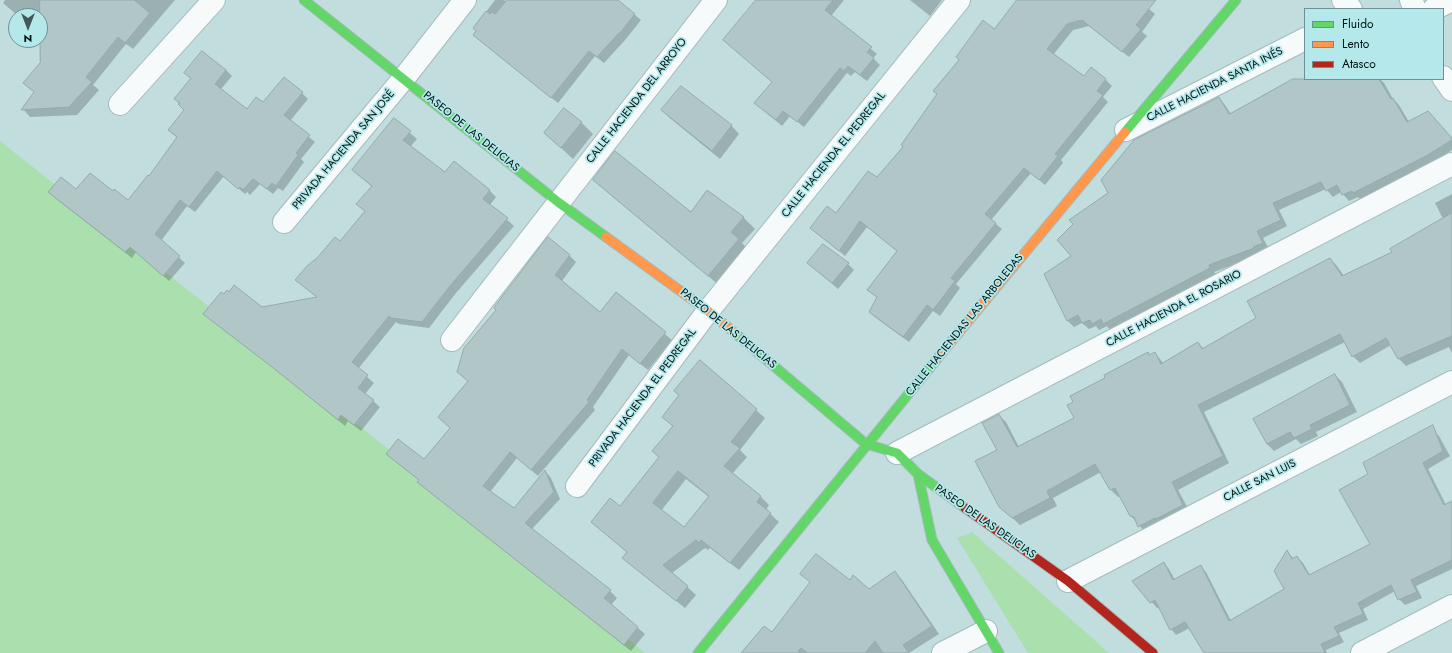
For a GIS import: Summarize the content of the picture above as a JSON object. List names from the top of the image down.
{
  "streets": {
    "street": [
      "CALLE HACIENDA SANTA INÉS",
      "CALLE HACIENDA DEL ARROYO",
      "PASEO DE LAS DELICIAS",
      "PRIVADA HACIENDA SAN JOSÉ",
      "CALLE HACIENDA EL PEDREGAL",
      "CALLE HACIENDA EL ROSARIO",
      "CALLE HACIENDAS LAS ARBOLEDAS",
      "PRIVADA HACIENDA EL PEDREGAL",
      "CALLE SAN LUIS"
    ]
  },
  "crossings": [
    ["CALLE HACIENDA SANTA INÉS", "CALLE HACIENDAS LAS ARBOLEDAS"],
    ["CALLE HACIENDA DEL ARROYO", "PASEO DE LAS DELICIAS"],
    ["PASEO DE LAS DELICIAS", "PRIVADA HACIENDA SAN JOSÉ"],
    ["PASEO DE LAS DELICIAS", "CALLE HACIENDA EL PEDREGAL"],
    ["PASEO DE LAS DELICIAS", "CALLE HACIENDA EL ROSARIO"],
    ["PASEO DE LAS DELICIAS", "CALLE HACIENDAS LAS ARBOLEDAS"],
    ["PASEO DE LAS DELICIAS", "PRIVADA HACIENDA EL PEDREGAL"],
    ["PASEO DE LAS DELICIAS", "CALLE SAN LUIS"],
    ["CALLE HACIENDA EL PEDREGAL", "PRIVADA HACIENDA EL PEDREGAL"]
  ],
  "legend": ["Fluido", "Lento", "Atasco"],
  "north": "bottom"
}
